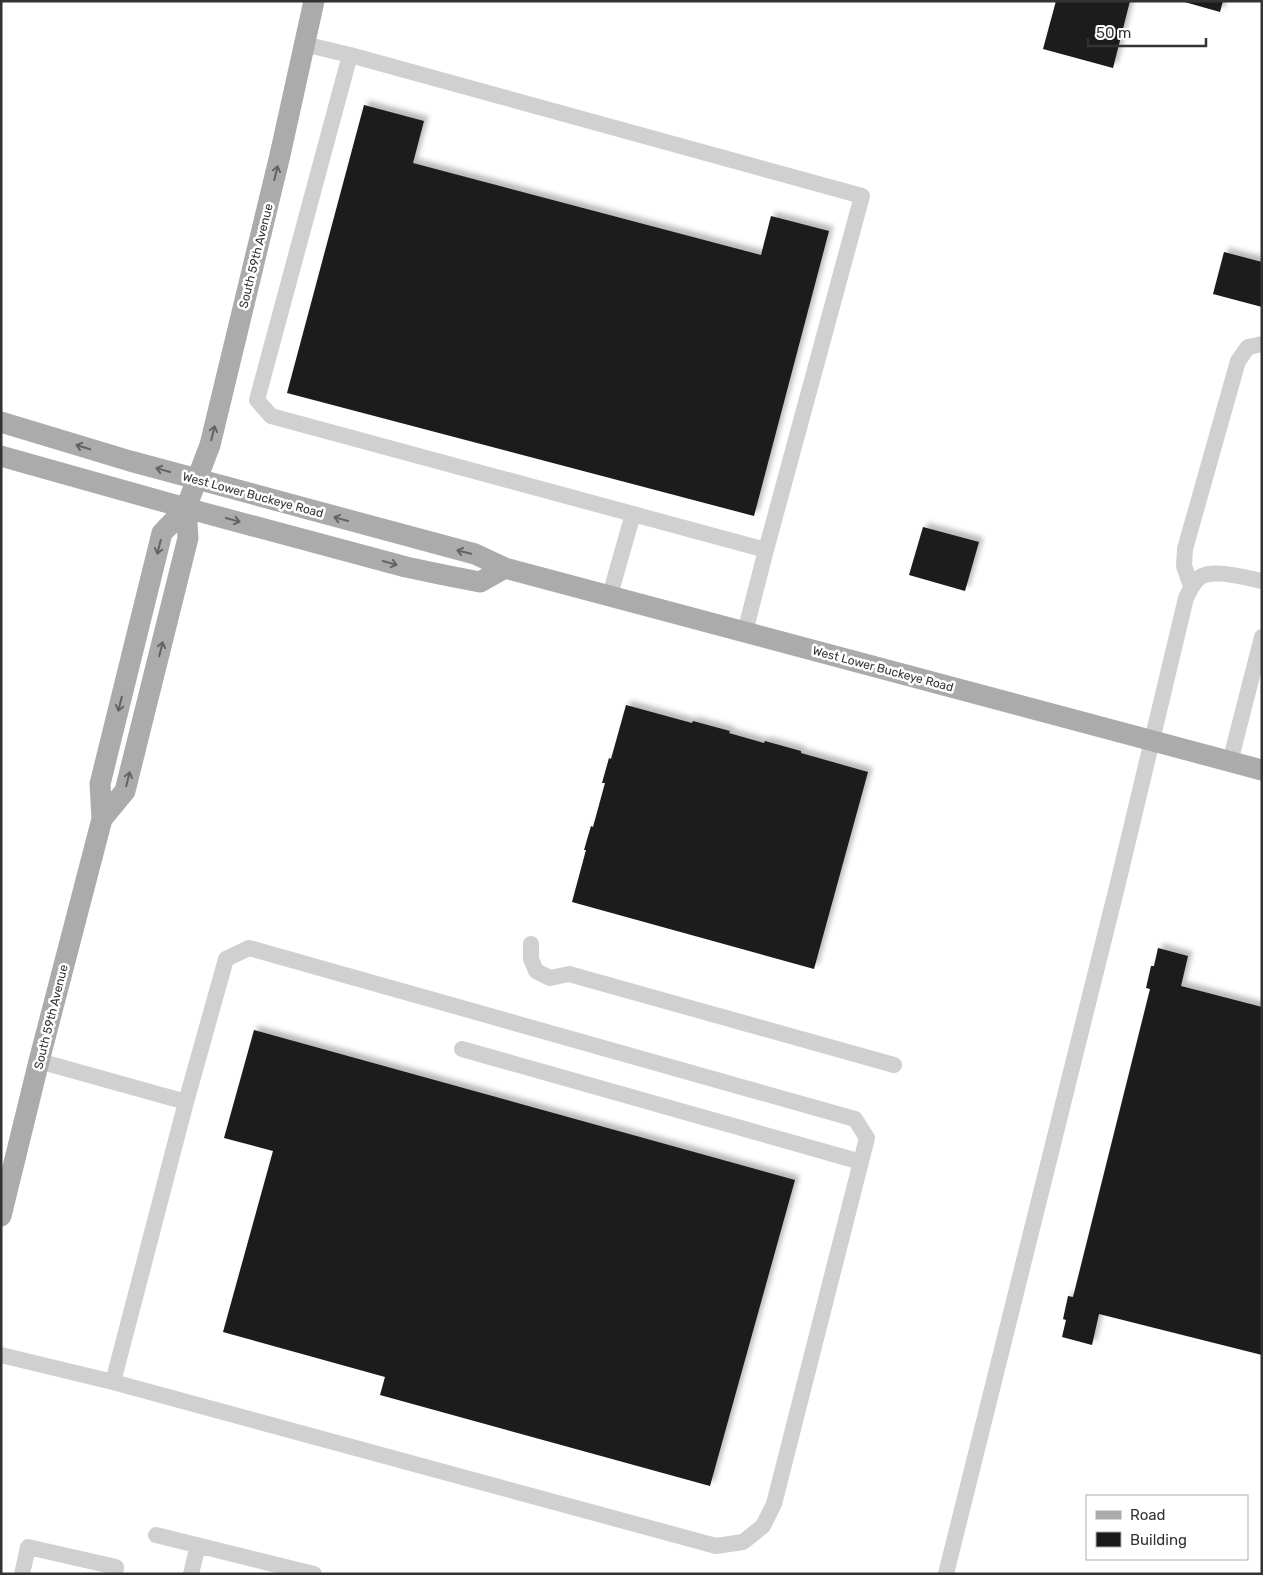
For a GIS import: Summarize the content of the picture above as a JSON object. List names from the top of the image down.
{
  "streets": {
    "main road": ["South 59th Avenue", "West Lower Buckeye Road"]
  },
  "crossings": [
    ["South 59th Avenue", "West Lower Buckeye Road"]
  ],
  "one_way": ["South 59th Avenue"],
  "legend": ["Road", "Building"],
  "scale_bar": "50 m"
}
